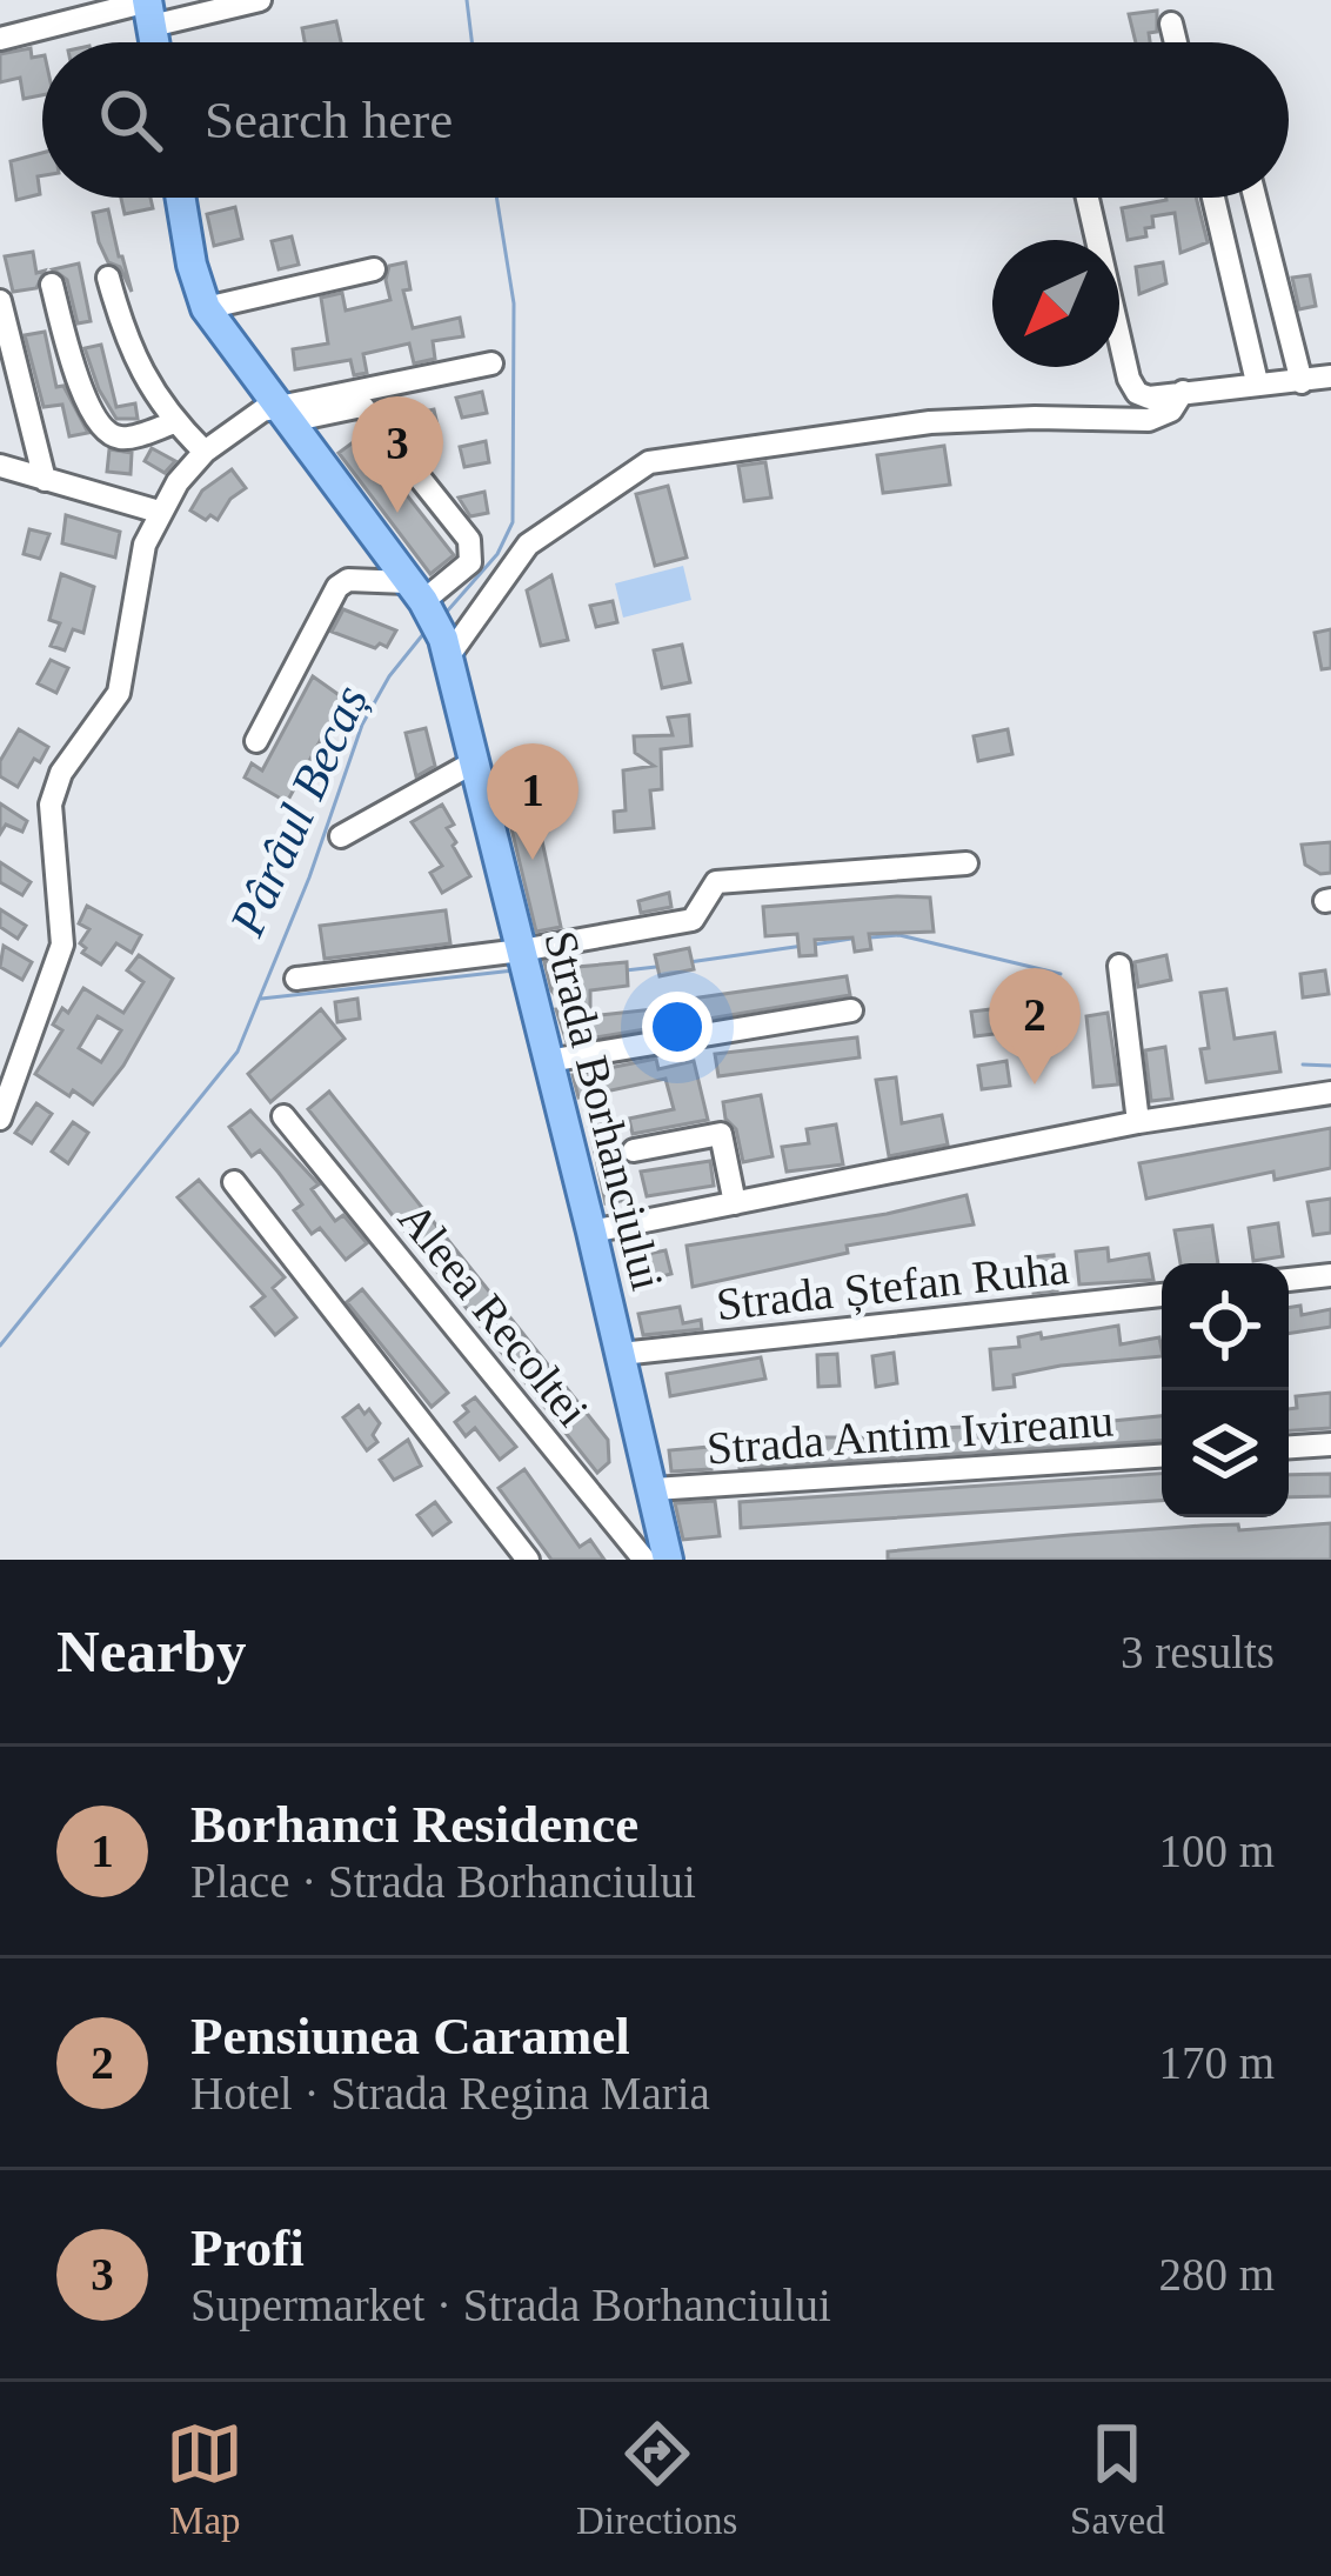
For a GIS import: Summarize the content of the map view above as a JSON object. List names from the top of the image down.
{
  "streets": {
    "main road": ["Strada Borhanciului"],
    "street": ["Strada Ștefan Ruha", "Aleea Recoltei", "Strada Antim Ivireanu"]
  },
  "crossings": [
    ["Strada Borhanciului", "Strada Ștefan Ruha"],
    ["Strada Borhanciului", "Strada Antim Ivireanu"]
  ],
  "water": ["Pârâul Becaș"],
  "north": "bottom left",
  "page": {
    "search": "Search here",
    "pins": ["3", "1", "2"],
    "heading": ["Nearby", "3 results"],
    "list": [
      {
        "mark": "1",
        "name": "Borhanci Residence",
        "note": "Place · Strada Borhanciului",
        "value": "100 m"
      },
      {
        "mark": "2",
        "name": "Pensiunea Caramel",
        "note": "Hotel · Strada Regina Maria",
        "value": "170 m"
      },
      {
        "mark": "3",
        "name": "Profi",
        "note": "Supermarket · Strada Borhanciului",
        "value": "280 m"
      }
    ],
    "nav": ["Map", "Directions", "Saved"]
  }
}
